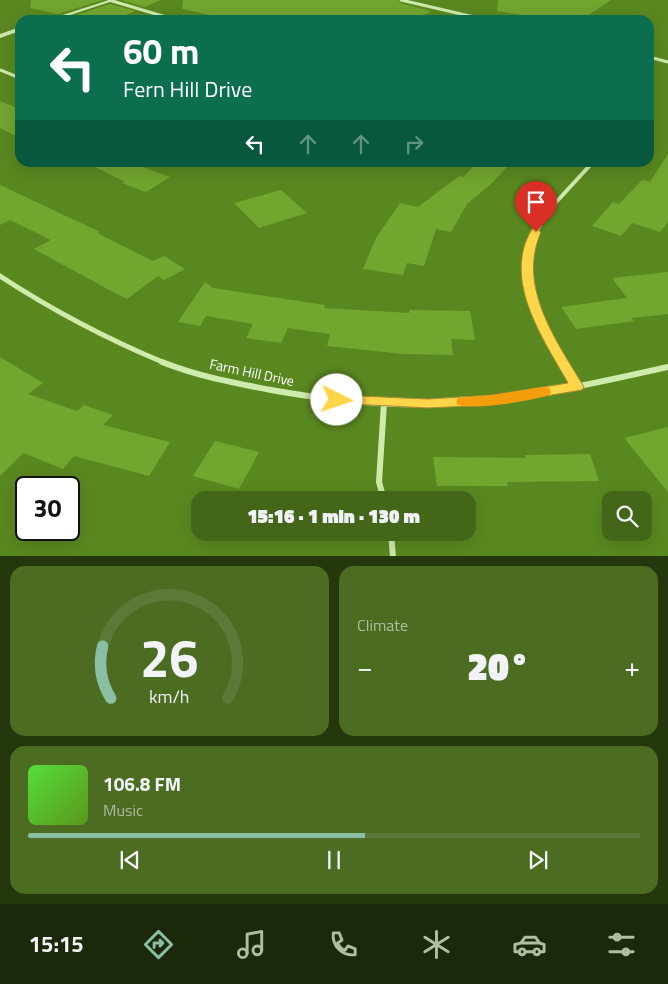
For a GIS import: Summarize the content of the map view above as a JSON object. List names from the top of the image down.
{
  "streets": {
    "street": ["Farm Hill Drive"]
  },
  "page": {
    "turn": ["60 m", "Fern Hill Drive"],
    "limit": "30",
    "trip": "15:16 · 1 min · 130 m",
    "tile": "Climate",
    "heat": ["−", "20°", "+"],
    "song": ["106.8 FM", "Music"],
    "tabs": "15:15",
    "gauge": ["26", "km/h"]
  }
}
